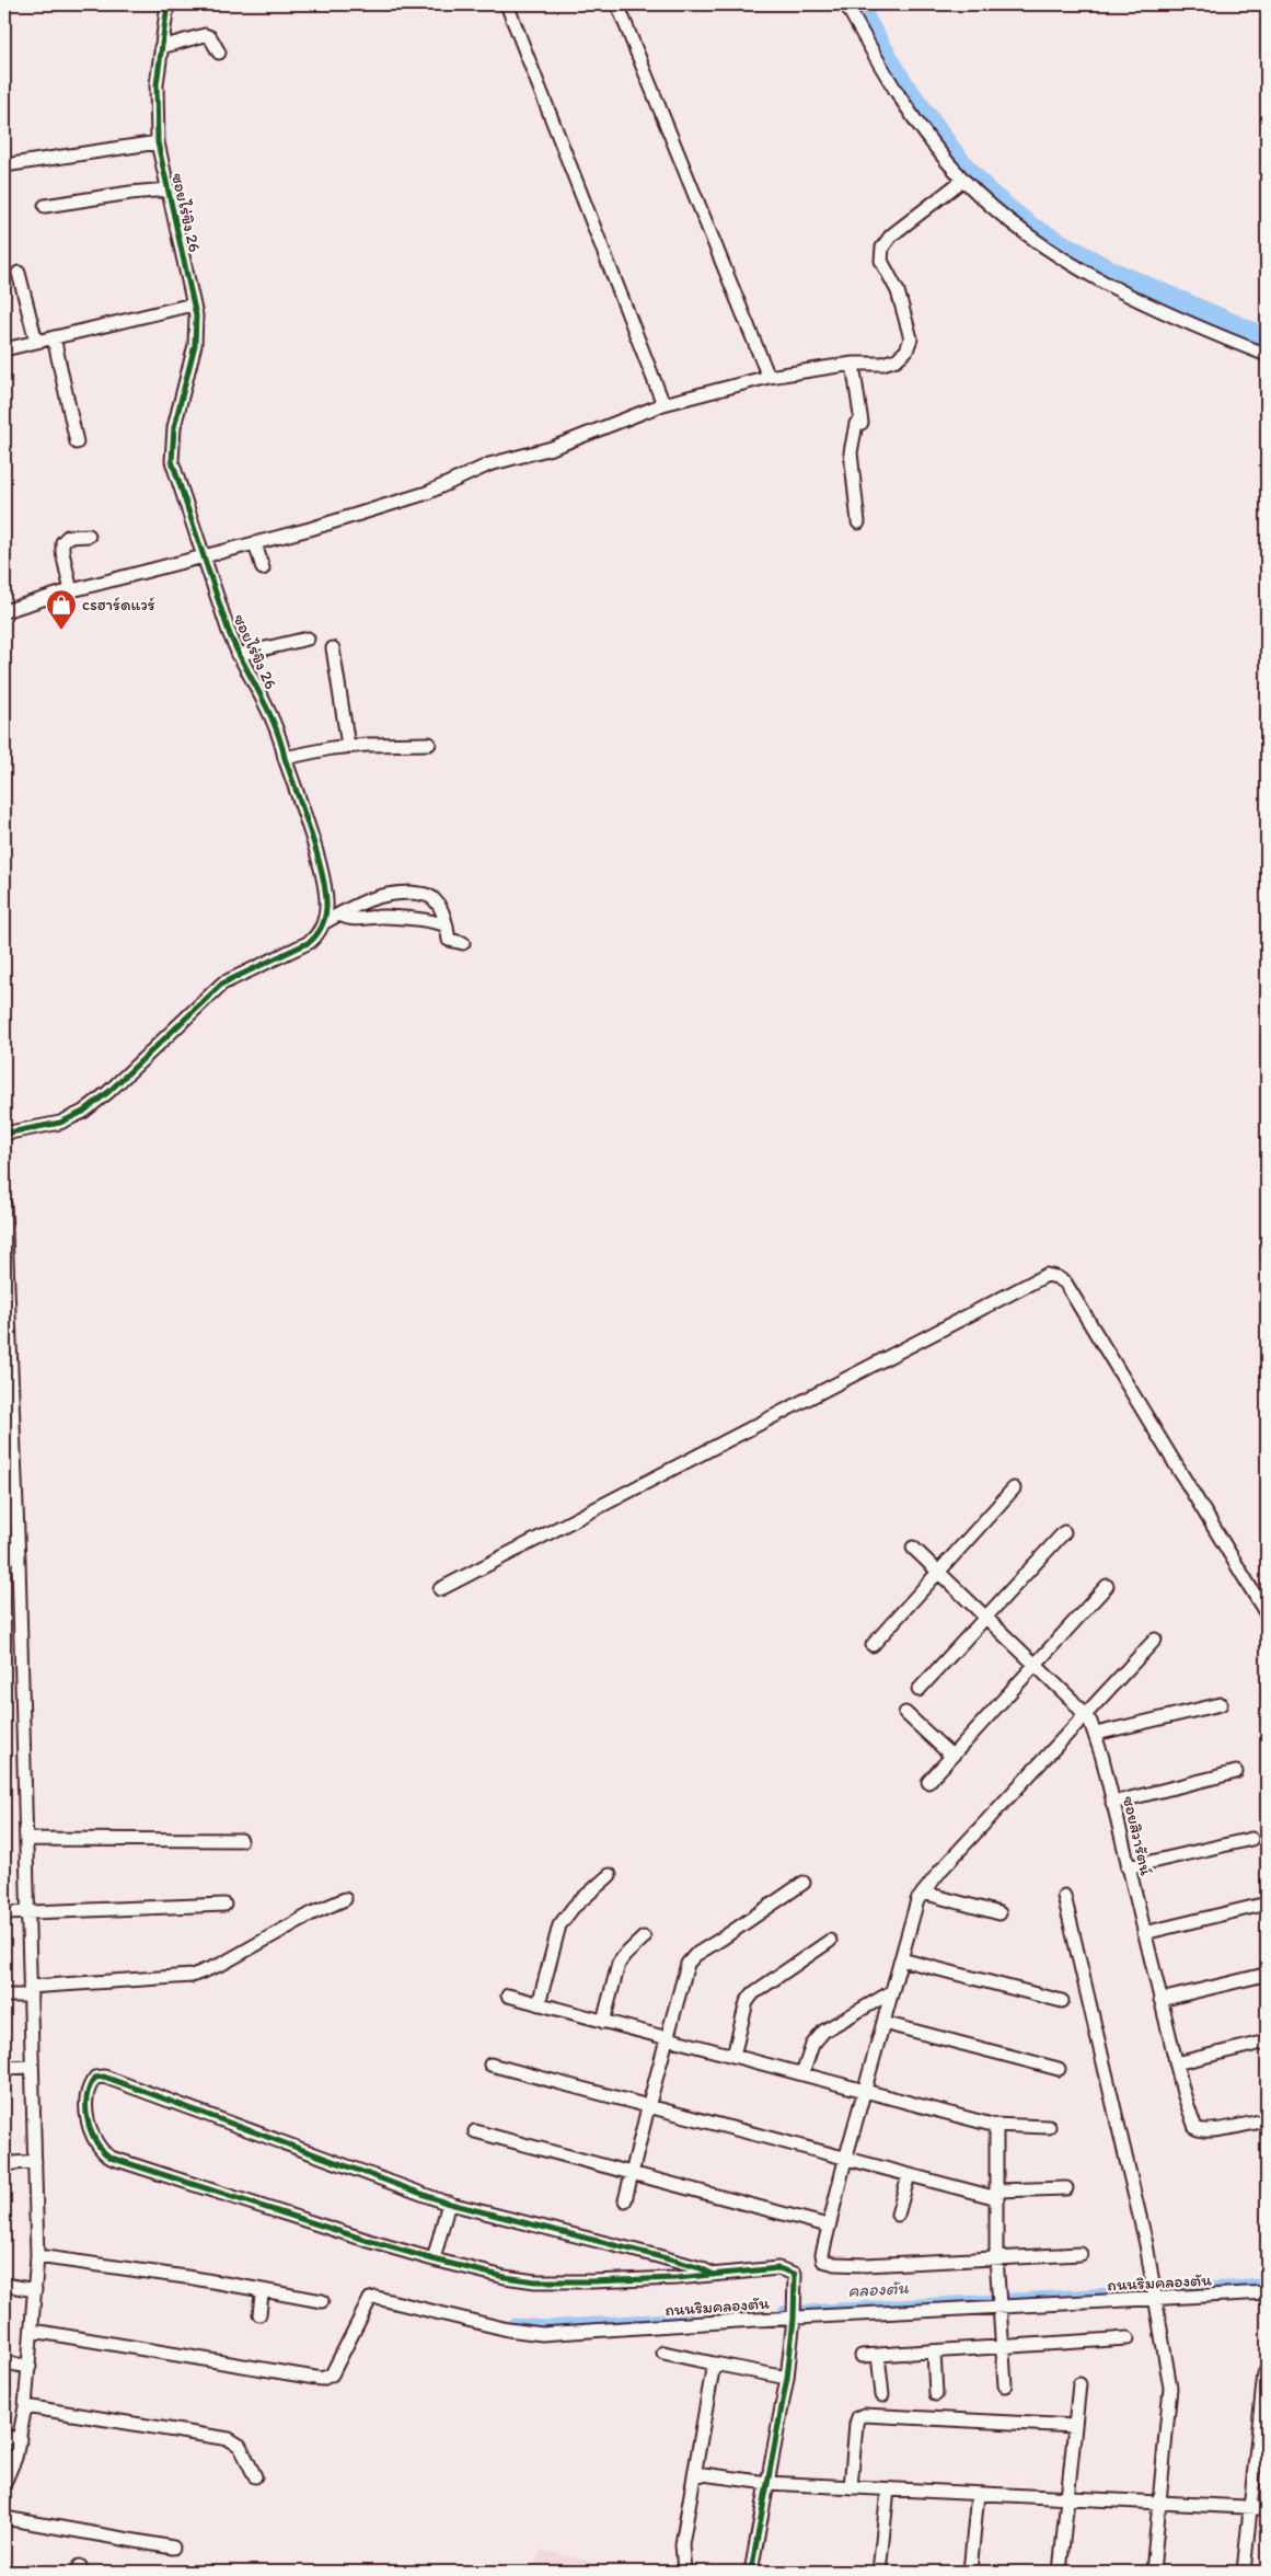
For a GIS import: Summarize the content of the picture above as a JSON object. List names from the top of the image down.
{
  "streets": {
    "street": ["ซอยไร่ขิง 26", "ซอยสิวารัตน์", "ถนนริมคลองตัน"]
  },
  "water": ["คลองตัน"],
  "places": {
    "shop": ["csฮาร์ดแวร์"]
  }
}
